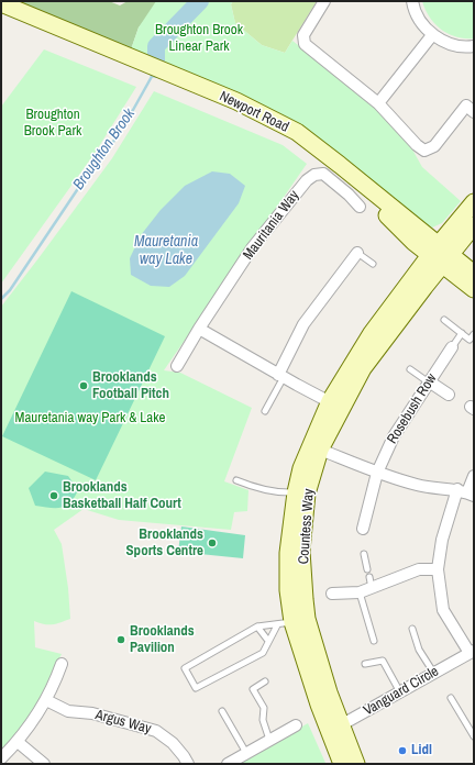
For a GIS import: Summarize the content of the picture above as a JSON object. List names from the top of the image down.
{
  "streets": {
    "street": [
      "Newport Road",
      "Mauritania Way",
      "Rosebush Row",
      "Countess Way",
      "Vanguard Circle",
      "Argus Way"
    ]
  },
  "crossings": [
    ["Newport Road", "Countess Way"],
    ["Countess Way", "Vanguard Circle"]
  ],
  "water": ["Broughton Brook", "Mauretania way Lake"],
  "parks": ["Broughton Brook Linear Park", "Broughton Brook Park", "Mauretania way Park & Lake"],
  "places": [
    "Brooklands Football Pitch",
    "Brooklands Basketball Half Court",
    "Brooklands Sports Centre",
    "Brooklands Pavilion",
    "Lidl"
  ]
}
